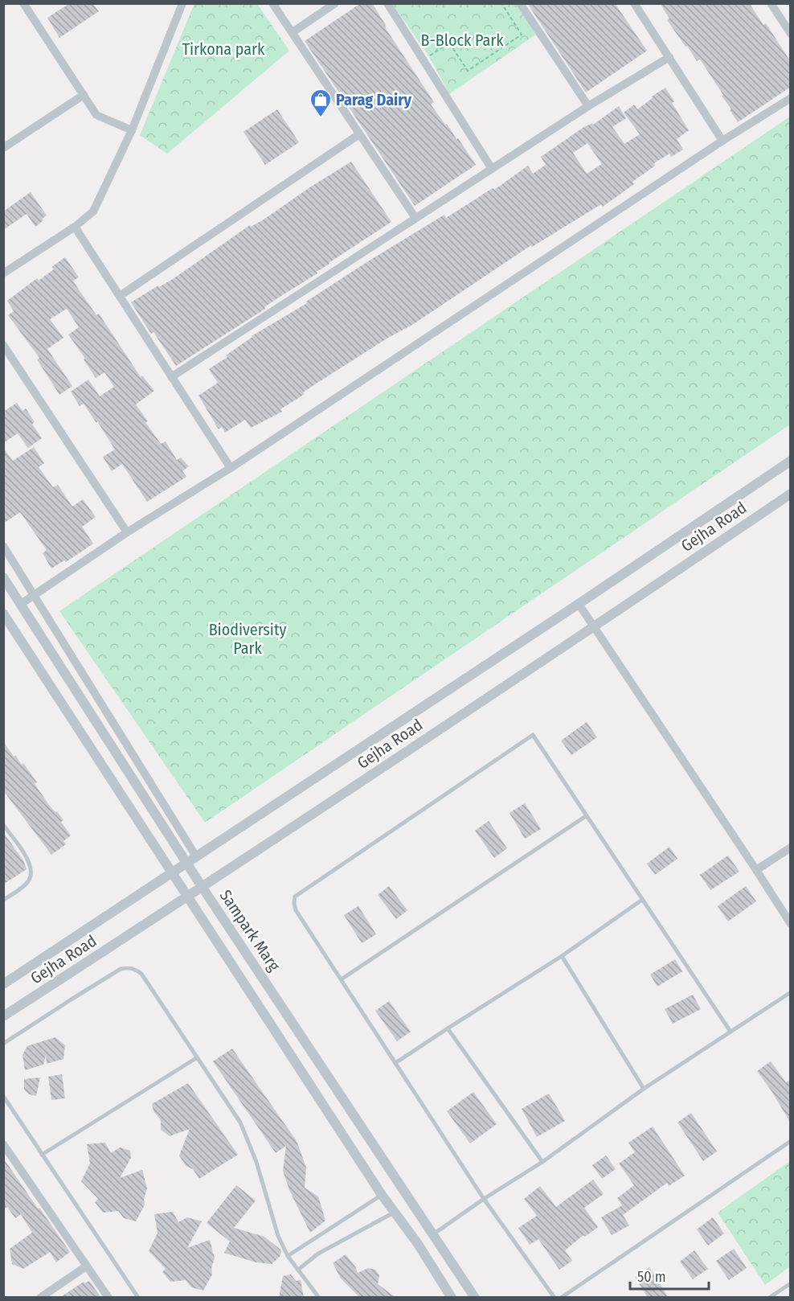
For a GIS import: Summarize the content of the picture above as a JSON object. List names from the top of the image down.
{
  "streets": {
    "street": ["Gejha Road", "Sampark Marg"]
  },
  "crossings": [
    ["Gejha Road", "Sampark Marg"]
  ],
  "parks": ["B-Block Park", "Tirkona park", "Biodiversity Park"],
  "places": {
    "shop": ["Parag Dairy"]
  },
  "scale_bar": "50 m"
}
